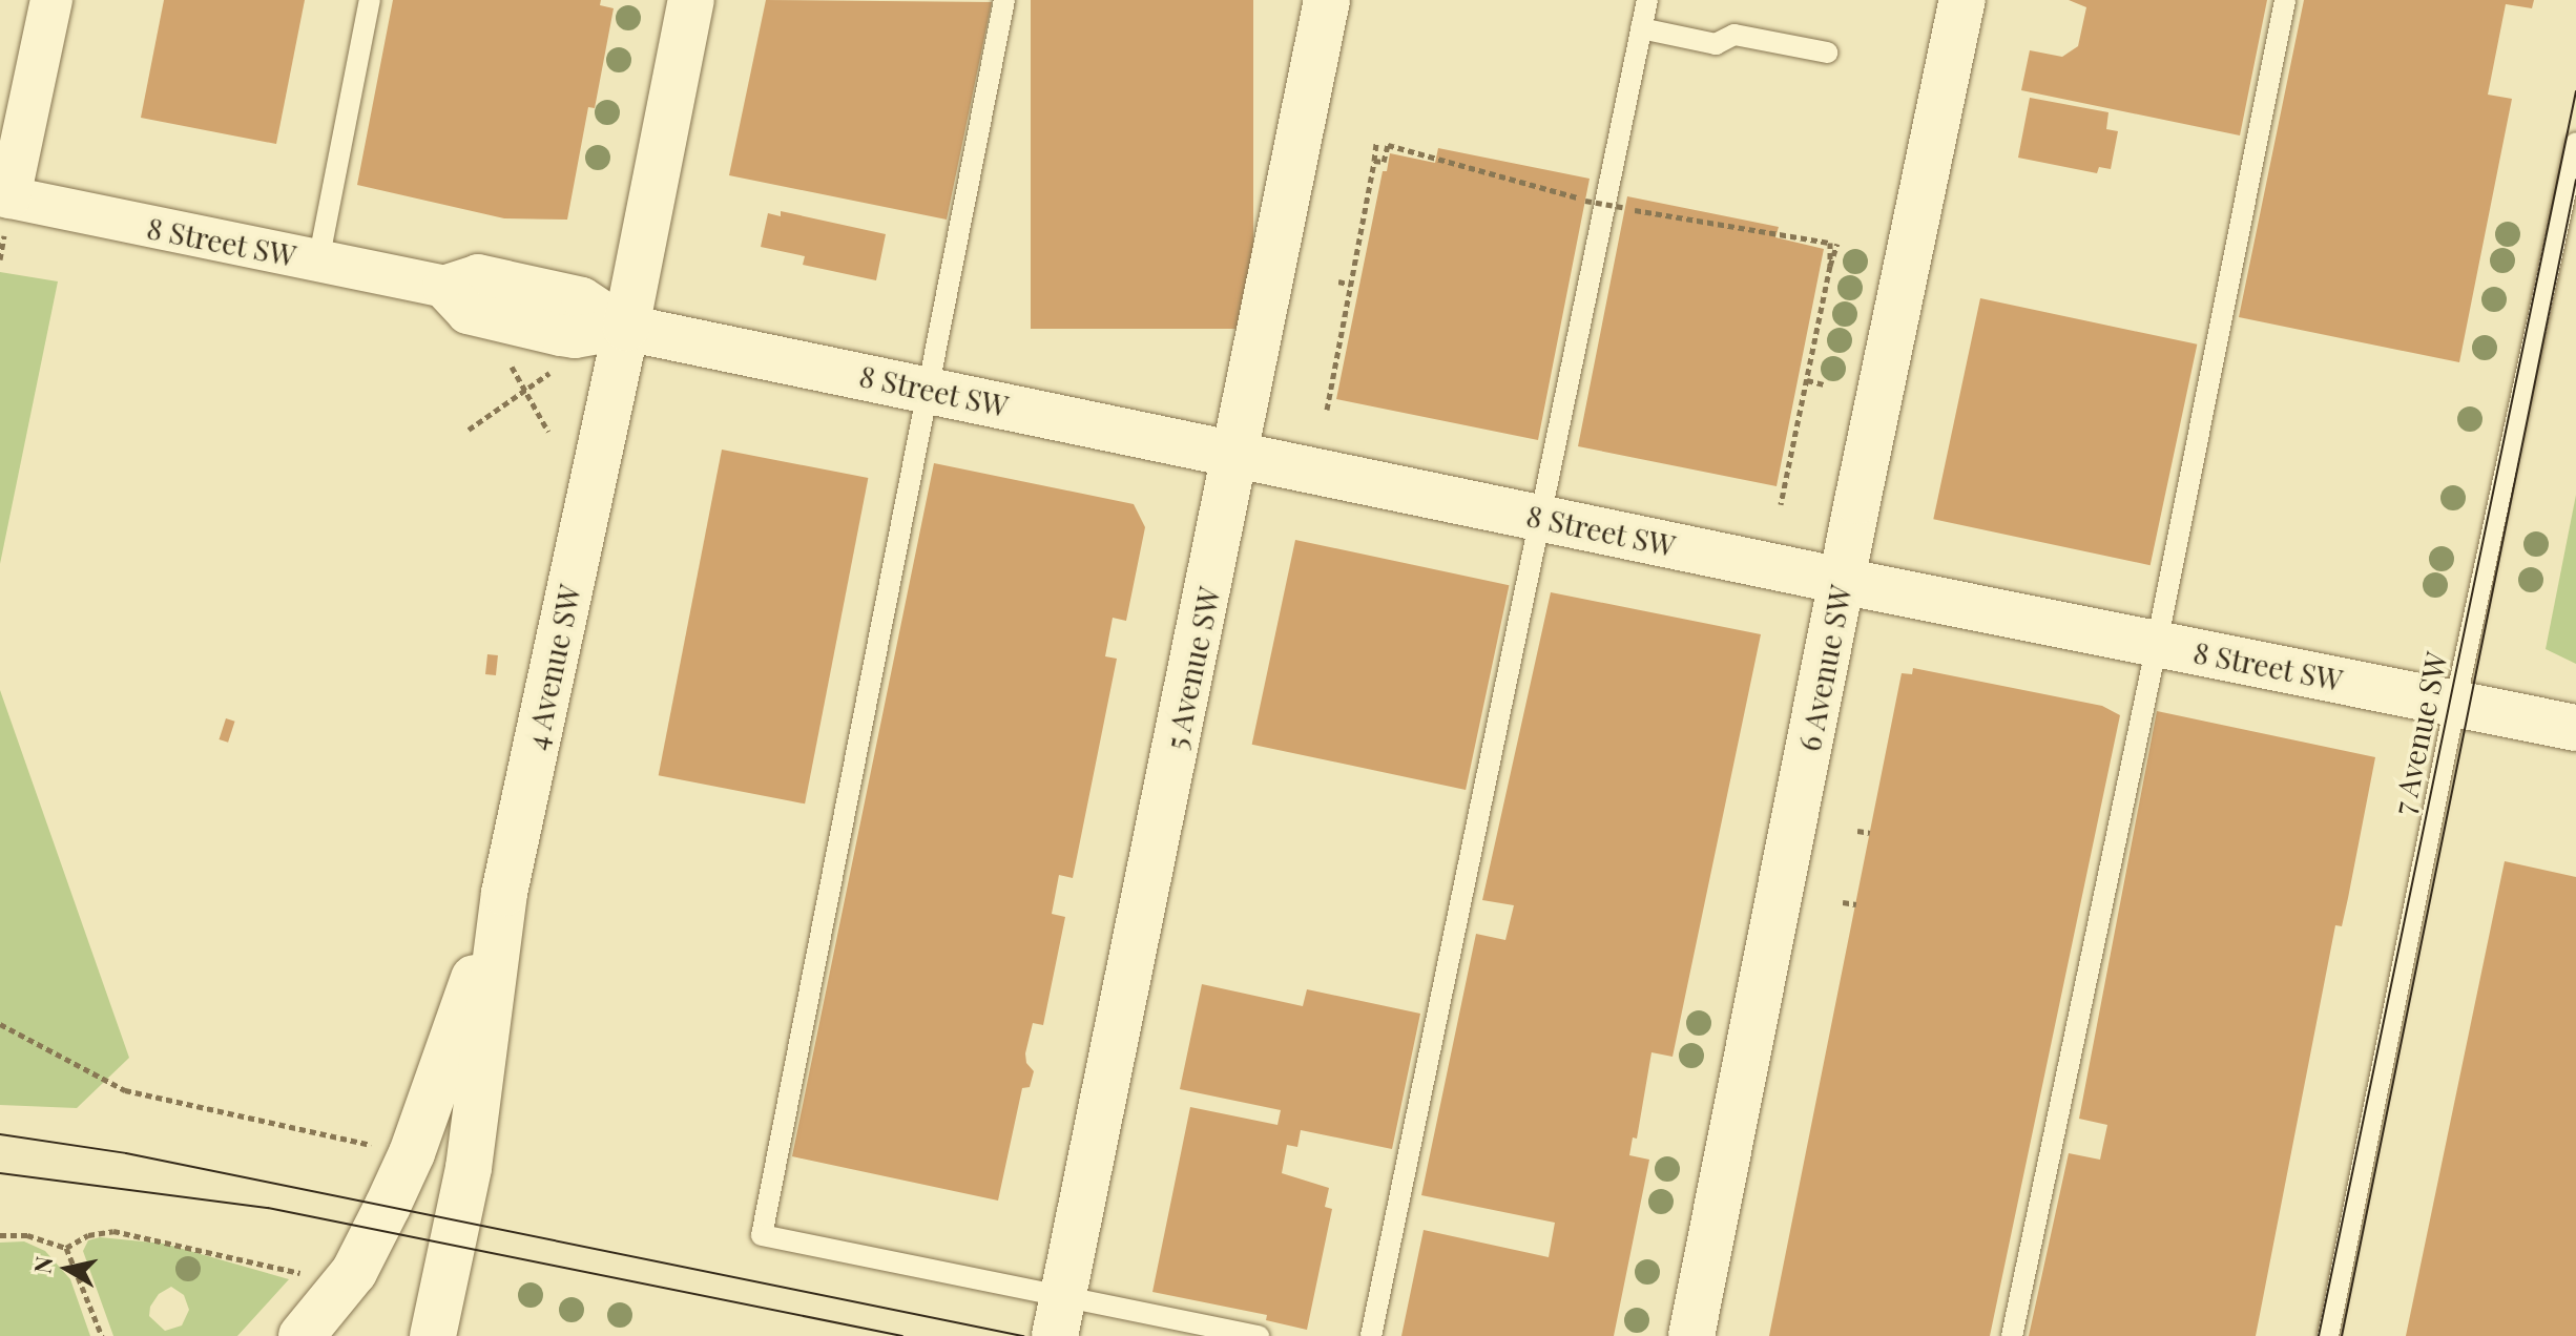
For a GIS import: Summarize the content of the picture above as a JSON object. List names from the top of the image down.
{
  "streets": {
    "main road": [
      "8 Street SW",
      "4 Avenue SW",
      "5 Avenue SW",
      "6 Avenue SW"
    ],
    "lane": ["7 Avenue SW"]
  },
  "crossings": [
    ["8 Street SW", "4 Avenue SW"],
    ["8 Street SW", "5 Avenue SW"],
    ["8 Street SW", "6 Avenue SW"],
    ["8 Street SW", "7 Avenue SW"]
  ],
  "north": "left"
}
